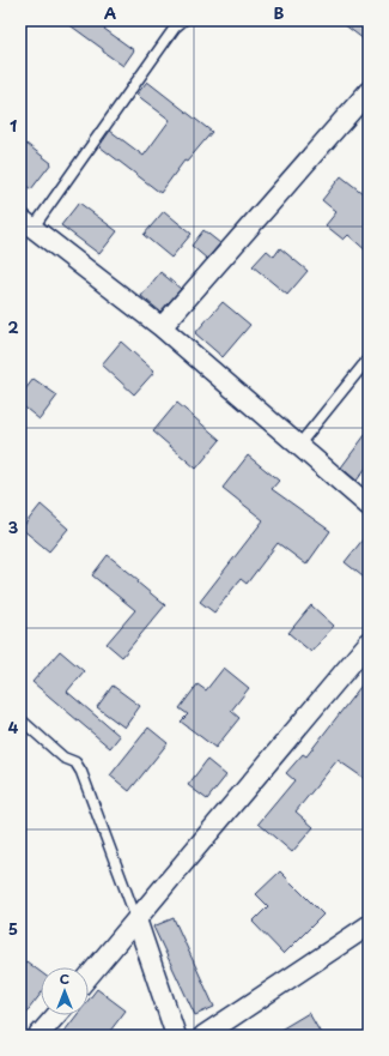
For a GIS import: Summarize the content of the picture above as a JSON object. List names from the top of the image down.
{
  "north": "top",
  "grid": {
    "columns": ["A", "B"],
    "rows": [
      "1",
      "2",
      "3",
      "4",
      "5"
    ]
  }
}
